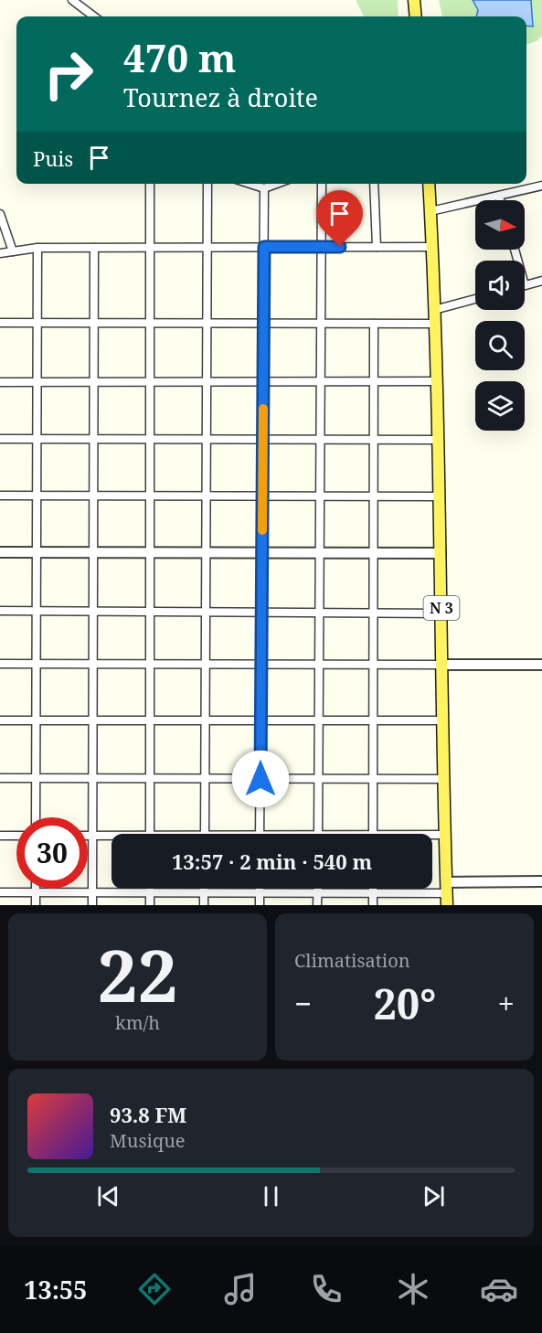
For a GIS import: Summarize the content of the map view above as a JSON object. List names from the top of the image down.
{
  "streets": {
    "main road": ["N 3"]
  },
  "north": "right",
  "page": {
    "turn": ["470 m", "Tournez à droite"],
    "then": "Puis",
    "limit": "30",
    "trip": "13:57 · 2 min · 540 m",
    "tile": [
      ["22", "km/h"],
      "Climatisation"
    ],
    "heat": ["−", "20°", "+"],
    "song": ["93.8 FM", "Musique"],
    "tabs": "13:55"
  }
}
